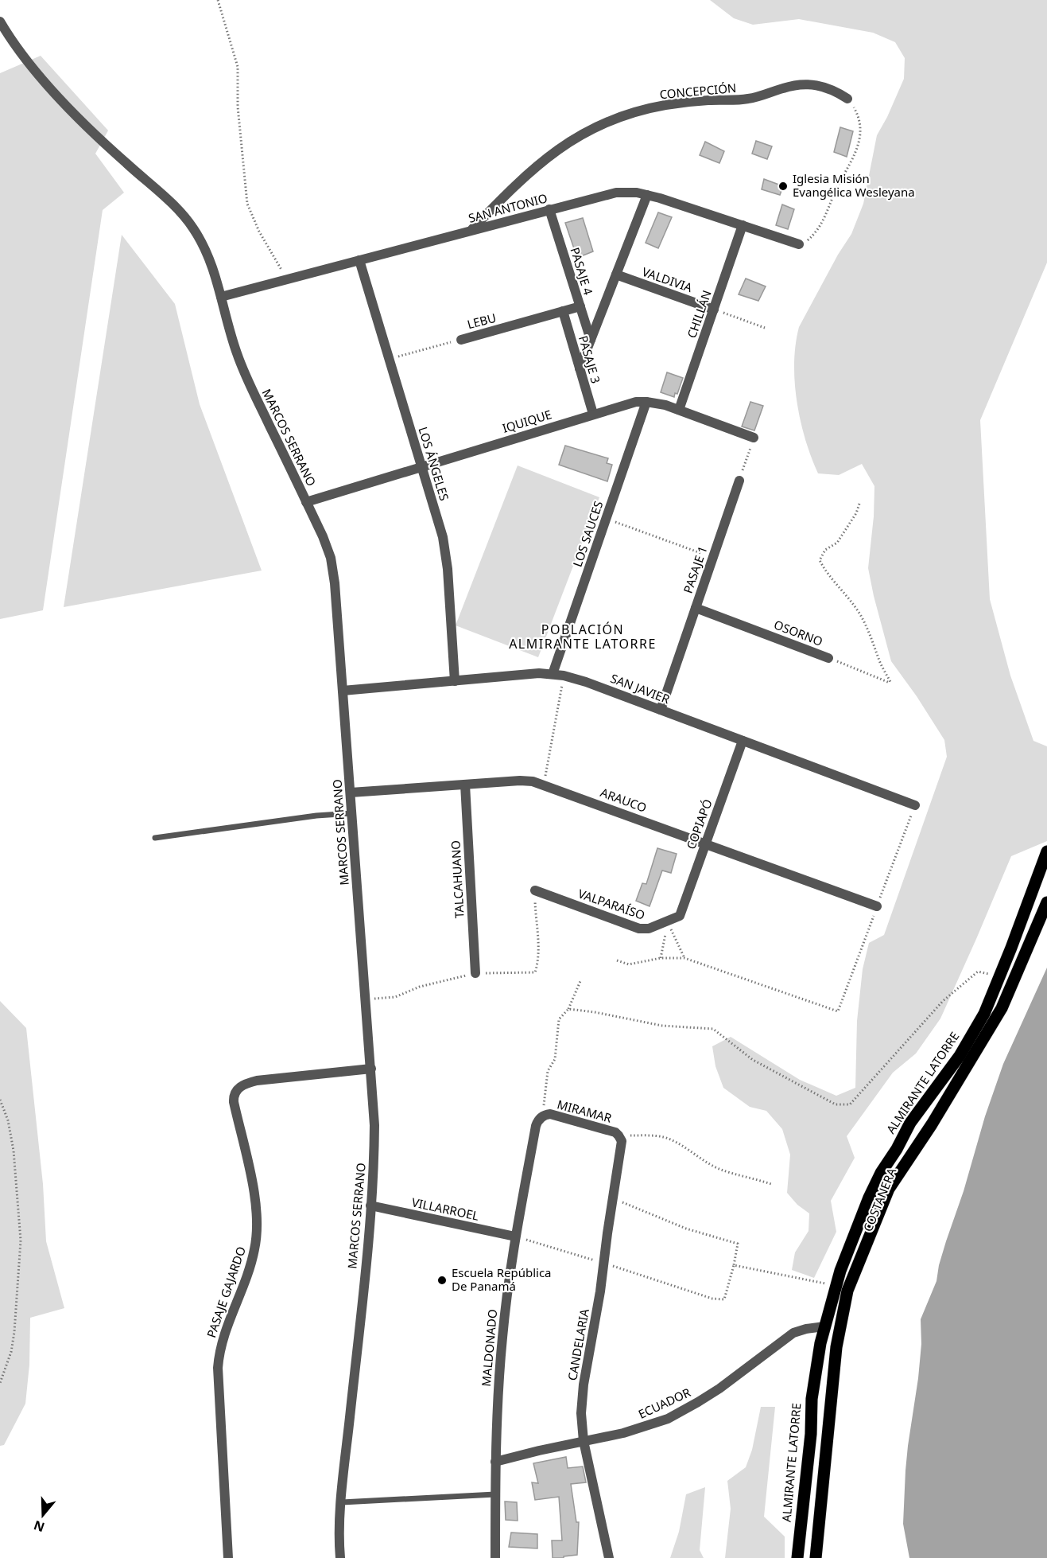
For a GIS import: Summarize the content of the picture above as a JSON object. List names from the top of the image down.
{
  "streets": {
    "main road": ["ALMIRANTE LATORRE"],
    "street": [
      "CONCEPCIÓN",
      "SAN ANTONIO",
      "PASAJE 4",
      "VALDIVIA",
      "CHILLÁN",
      "LEBU",
      "PASAJE 3",
      "IQUIQUE",
      "MARCOS SERRANO",
      "LOS ÁNGELES",
      "LOS SAUCES",
      "PASAJE 1",
      "OSORNO",
      "SAN JAVIER",
      "ARAUCO",
      "COPIAPÓ",
      "TALCAHUANO",
      "VALPARAÍSO",
      "MIRAMAR",
      "VILLARROEL",
      "PASAJE GAJARDO",
      "CANDELARIA",
      "MALDONADO",
      "ECUADOR"
    ]
  },
  "crossings": [
    ["CONCEPCIÓN", "SAN ANTONIO"],
    ["SAN ANTONIO", "PASAJE 4"],
    ["SAN ANTONIO", "CHILLÁN"],
    ["SAN ANTONIO", "MARCOS SERRANO"],
    ["SAN ANTONIO", "LOS ÁNGELES"],
    ["PASAJE 4", "LEBU"],
    ["VALDIVIA", "CHILLÁN"],
    ["CHILLÁN", "IQUIQUE"],
    ["LEBU", "PASAJE 3"],
    ["LEBU", "LOS ÁNGELES"],
    ["PASAJE 3", "IQUIQUE"],
    ["IQUIQUE", "MARCOS SERRANO"],
    ["IQUIQUE", "LOS ÁNGELES"],
    ["IQUIQUE", "LOS SAUCES"],
    ["MARCOS SERRANO", "SAN JAVIER"],
    ["MARCOS SERRANO", "ARAUCO"],
    ["MARCOS SERRANO", "VILLARROEL"],
    ["MARCOS SERRANO", "PASAJE GAJARDO"],
    ["LOS ÁNGELES", "SAN JAVIER"],
    ["LOS SAUCES", "SAN JAVIER"],
    ["PASAJE 1", "OSORNO"],
    ["PASAJE 1", "SAN JAVIER"],
    ["SAN JAVIER", "COPIAPÓ"],
    ["ARAUCO", "COPIAPÓ"],
    ["ARAUCO", "TALCAHUANO"],
    ["COPIAPÓ", "VALPARAÍSO"],
    ["ALMIRANTE LATORRE", "ECUADOR"],
    ["MIRAMAR", "CANDELARIA"],
    ["MIRAMAR", "MALDONADO"],
    ["VILLARROEL", "MALDONADO"],
    ["CANDELARIA", "ECUADOR"],
    ["MALDONADO", "ECUADOR"]
  ],
  "districts": ["POBLACIÓN ALMIRANTE LATORRE"],
  "places": ["Iglesia Misión Evangélica Wesleyana", "Escuela República De Panamá"],
  "north": "bottom"
}
